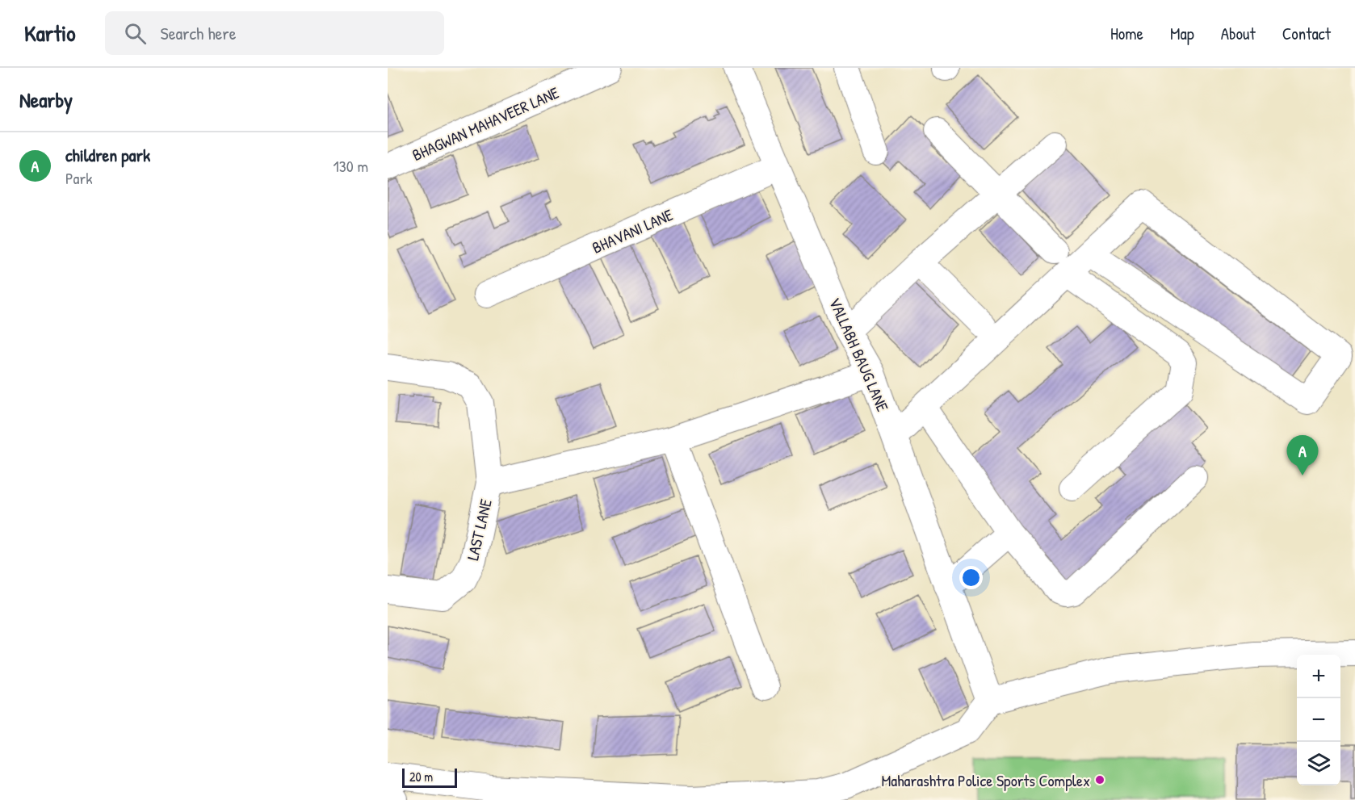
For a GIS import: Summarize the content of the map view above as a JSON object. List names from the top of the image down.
{
  "streets": {
    "street": [
      "BHAGWAN MAHAVEER LANE",
      "BHAVANI LANE",
      "VALLABH BAUG LANE",
      "LAST LANE"
    ]
  },
  "crossings": [
    ["BHAVANI LANE", "VALLABH BAUG LANE"]
  ],
  "places": ["Maharashtra Police Sports Complex"],
  "scale_bar": "20 m",
  "page": {
    "header": "Kartio",
    "search": "Search here",
    "nav": [
      "Home",
      "Map",
      "About",
      "Contact"
    ],
    "heading": "Nearby",
    "list": [
      {
        "mark": "A",
        "name": "children park",
        "note": "Park",
        "value": "130 m"
      }
    ],
    "pins": "A",
    "map_buttons": ["+", "−"],
    "scale": "20 m"
  }
}
